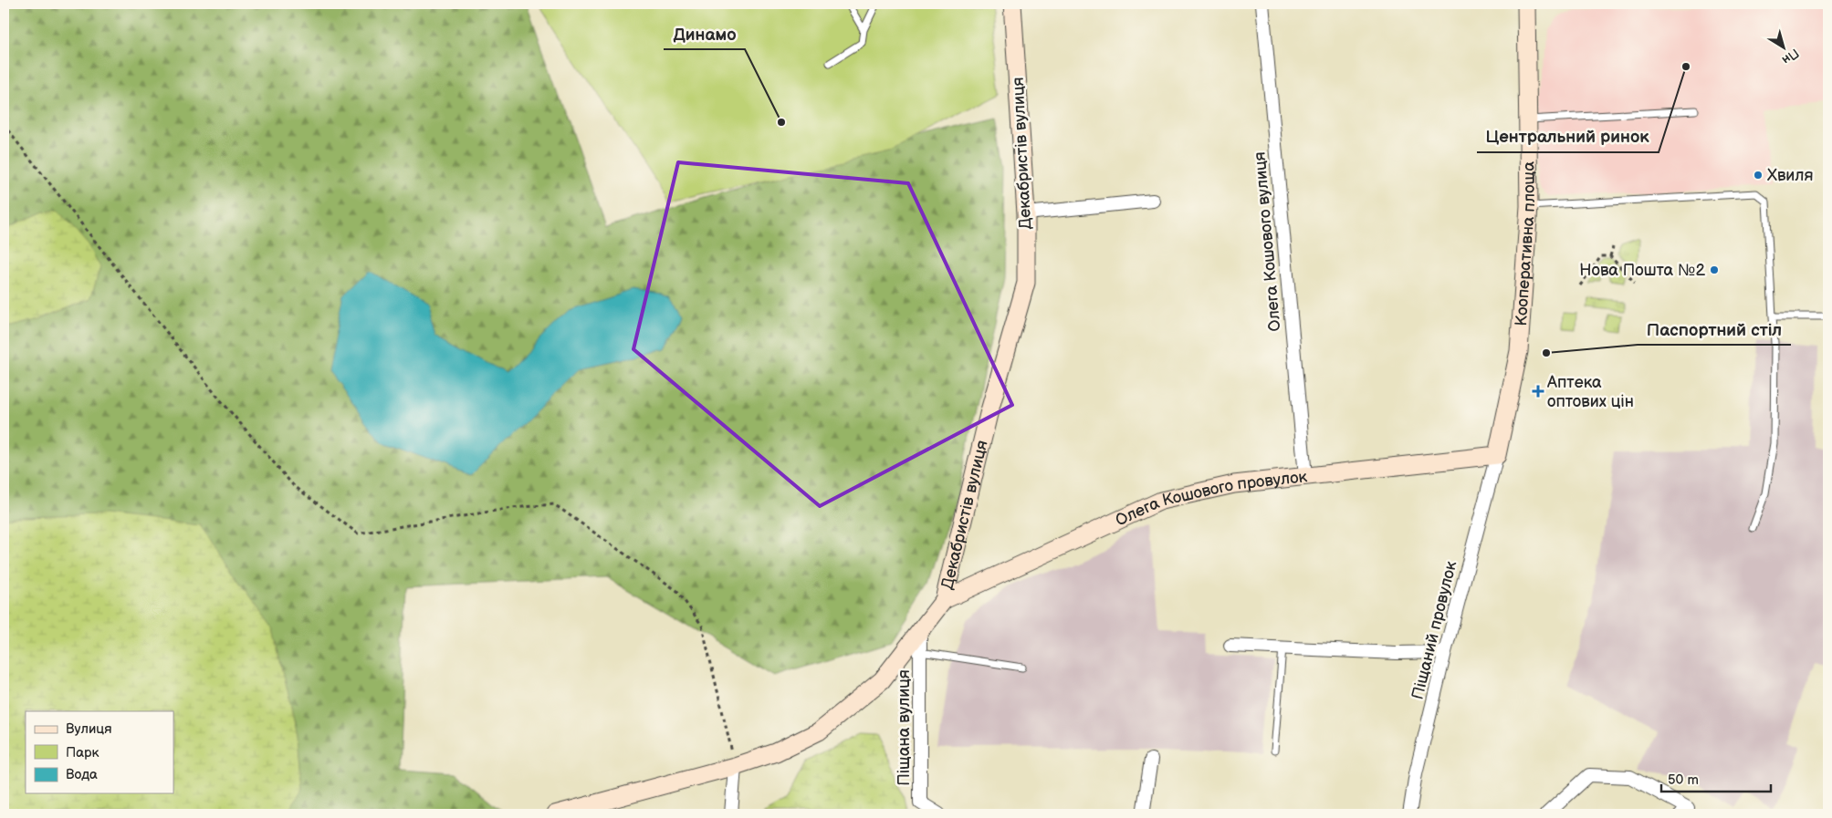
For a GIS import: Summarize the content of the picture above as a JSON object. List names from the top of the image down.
{
  "streets": {
    "street": [
      "Декабристів вулиця",
      "Олега Кошового вулиця",
      "Кооперативна площа",
      "Олега Кошового провулок",
      "Піщаний провулок",
      "Піщана вулиця"
    ]
  },
  "crossings": [
    ["Декабристів вулиця", "Олега Кошового провулок"],
    ["Декабристів вулиця", "Піщана вулиця"],
    ["Олега Кошового вулиця", "Олега Кошового провулок"],
    ["Кооперативна площа", "Олега Кошового провулок"],
    ["Кооперативна площа", "Піщаний провулок"],
    ["Олега Кошового провулок", "Піщаний провулок"]
  ],
  "places": {
    "other": [
      "Центральний ринок",
      "Динамо",
      "Хвиля",
      "Нова Пошта №2",
      "Паспортний стіл"
    ],
    "health": ["Аптека оптових цін"]
  },
  "legend": ["Вулиця", "Парк", "Вода"],
  "scale_bar": "50 m",
  "north": "bottom right"
}
